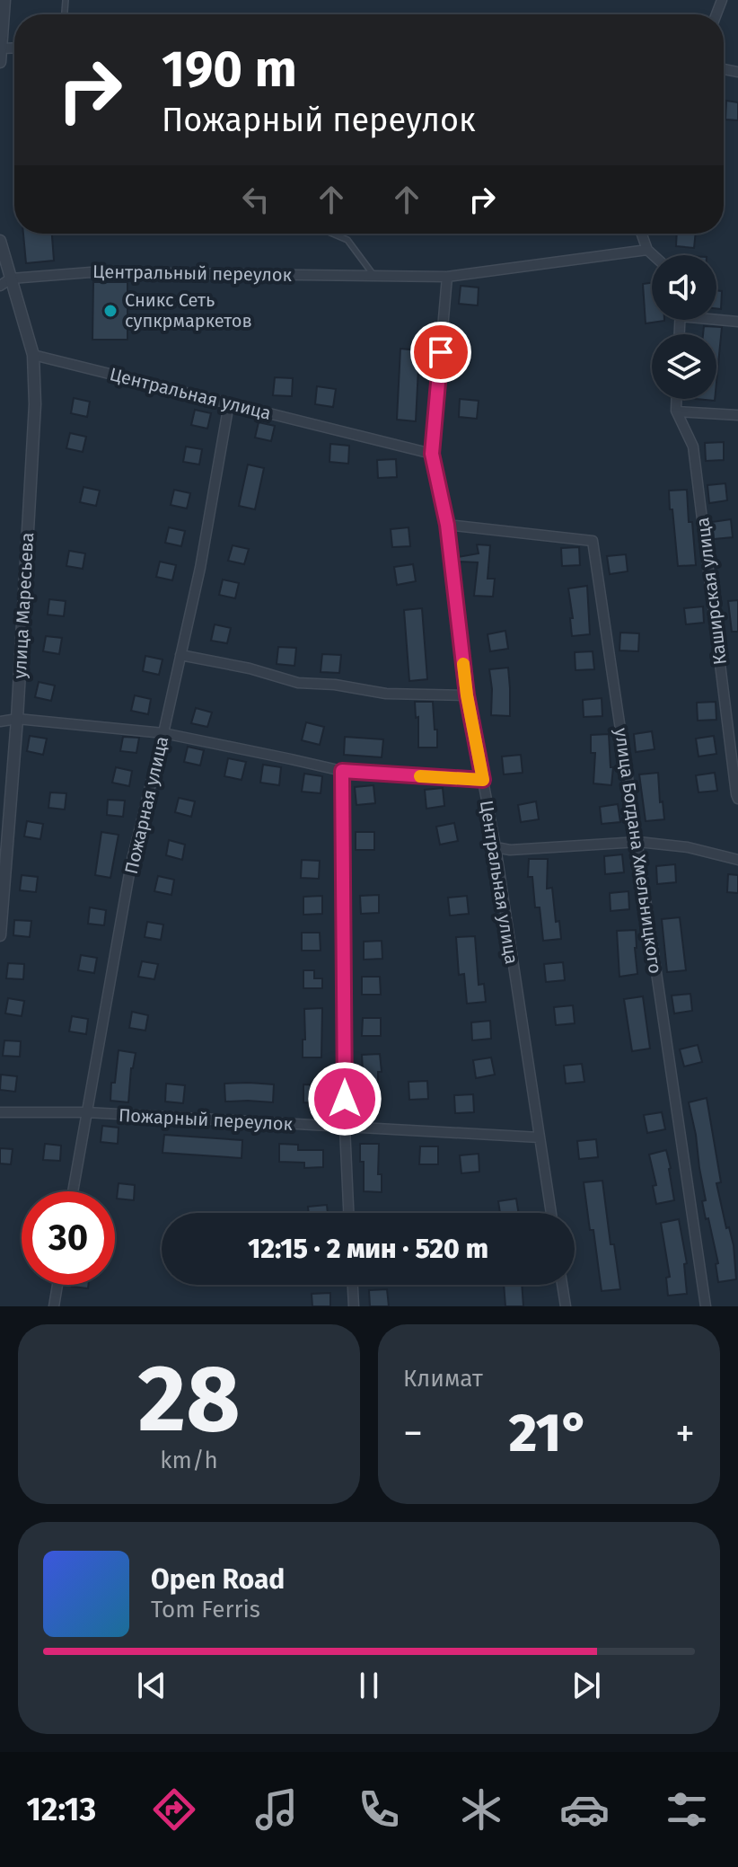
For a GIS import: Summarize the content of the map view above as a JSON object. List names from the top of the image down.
{
  "streets": {
    "street": [
      "Центральный переулок",
      "Центральная улица",
      "Каширская улица",
      "улица Маресьева",
      "Пожарная улица",
      "улица Богдана Хмельницкого",
      "Пожарный переулок"
    ]
  },
  "crossings": [
    ["Центральный переулок", "Центральная улица"],
    ["Центральный переулок", "улица Маресьева"],
    ["Центральная улица", "улица Маресьева"],
    ["Центральная улица", "Пожарная улица"],
    ["Центральная улица", "улица Богдана Хмельницкого"],
    ["Центральная улица", "Пожарный переулок"],
    ["Пожарная улица", "Пожарный переулок"]
  ],
  "places": ["Сникс Сеть супкрмаркетов"],
  "page": {
    "turn": ["190 m", "Пожарный переулок"],
    "limit": "30",
    "trip": "12:15 · 2 мин · 520 m",
    "tile": [
      ["28", "km/h"],
      "Климат"
    ],
    "heat": ["−", "21°", "+"],
    "song": ["Open Road", "Tom Ferris"],
    "tabs": "12:13"
  }
}
